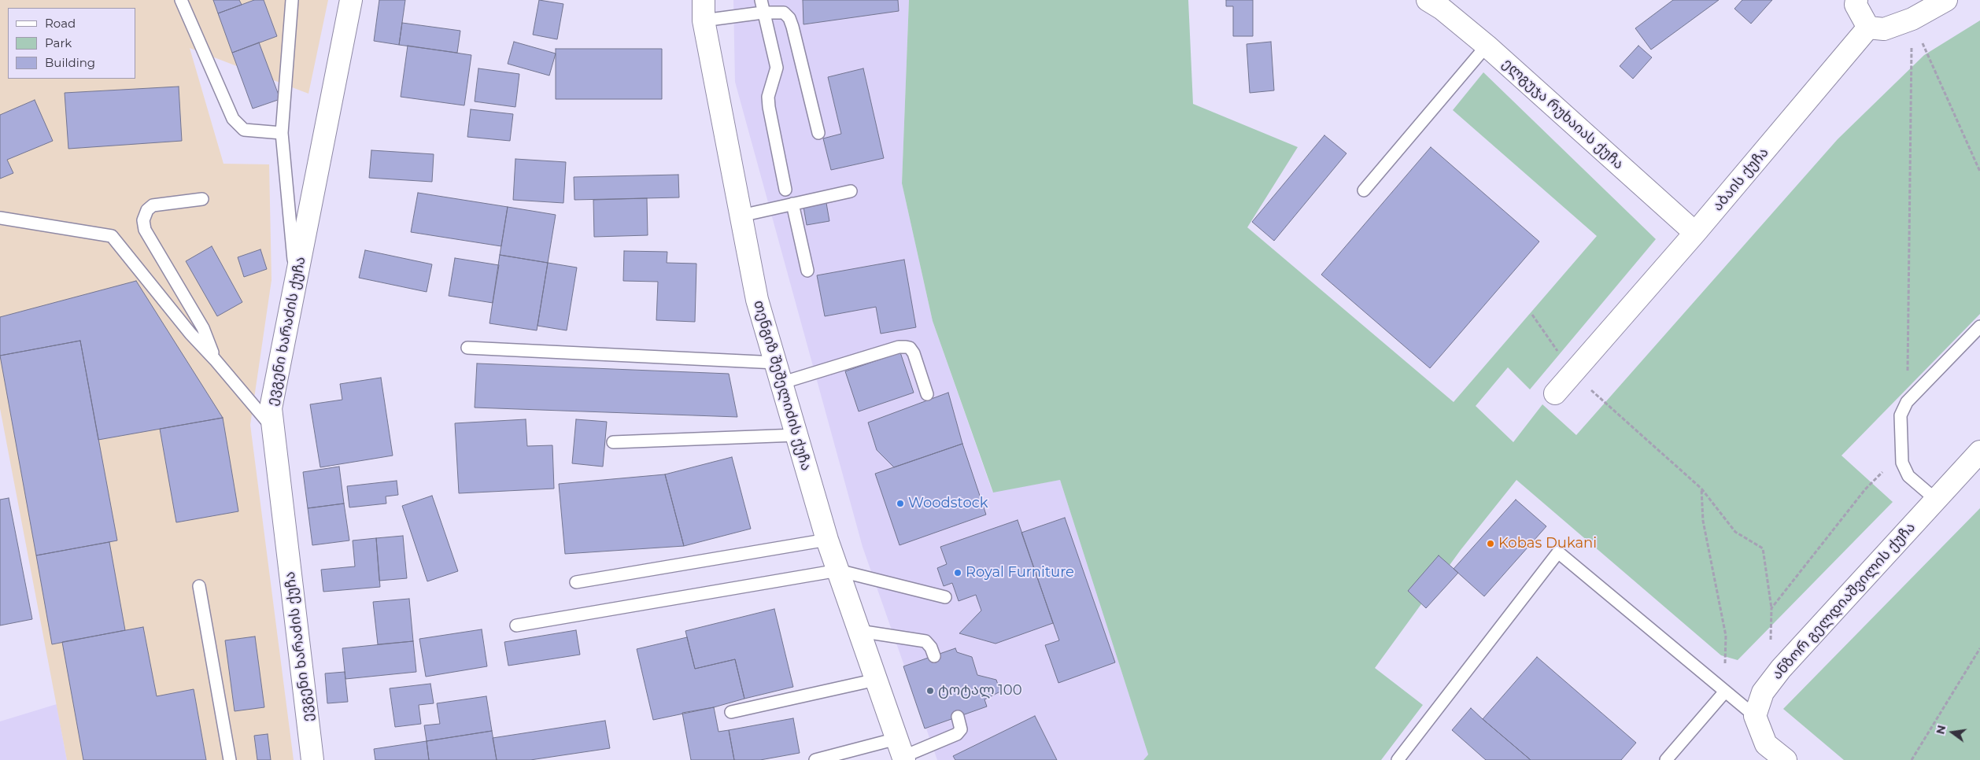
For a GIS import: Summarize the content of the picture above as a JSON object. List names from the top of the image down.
{
  "streets": {
    "street": [
      "ელგუჯა რუხაიას ქუჩა",
      "აბაის ქუჩა",
      "ევგენი ხარაძის ქუჩა",
      "თენგიზ შეშელიძის ქუჩა",
      "ანზორ გელდიაშვილის ქუჩა"
    ]
  },
  "crossings": [
    ["ელგუჯა რუხაიას ქუჩა", "აბაის ქუჩა"]
  ],
  "places": [
    "Woodstock",
    "Kobas Dukani",
    "Royal Furniture",
    "ტოტალ 100"
  ],
  "legend": ["Road", "Park", "Building"],
  "north": "left"
}
